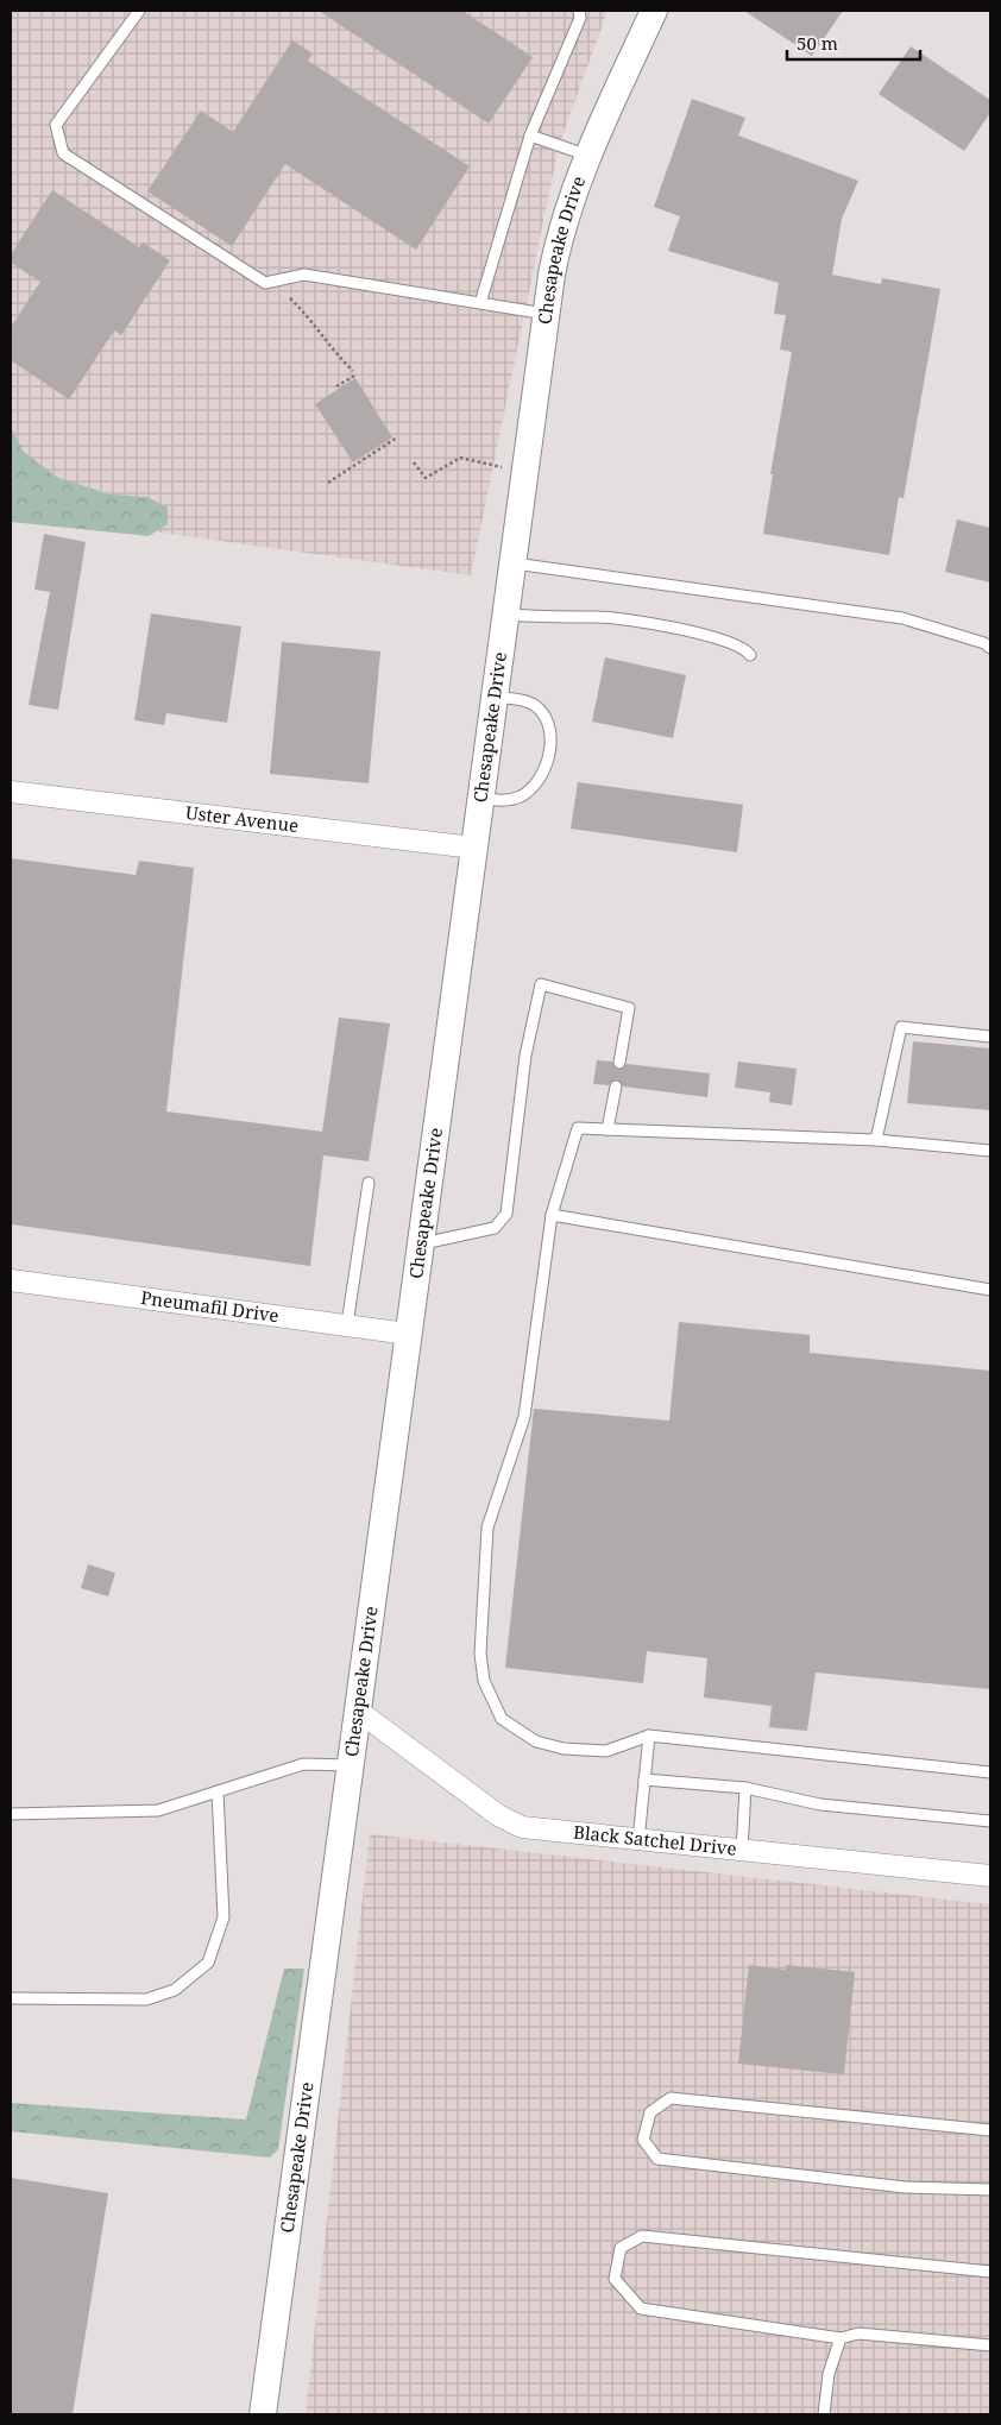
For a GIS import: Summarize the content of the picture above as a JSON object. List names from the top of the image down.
{
  "streets": {
    "street": [
      "Chesapeake Drive",
      "Uster Avenue",
      "Pneumafil Drive",
      "Black Satchel Drive"
    ]
  },
  "crossings": [
    ["Chesapeake Drive", "Uster Avenue"],
    ["Chesapeake Drive", "Pneumafil Drive"],
    ["Chesapeake Drive", "Black Satchel Drive"]
  ],
  "scale_bar": "50 m"
}
